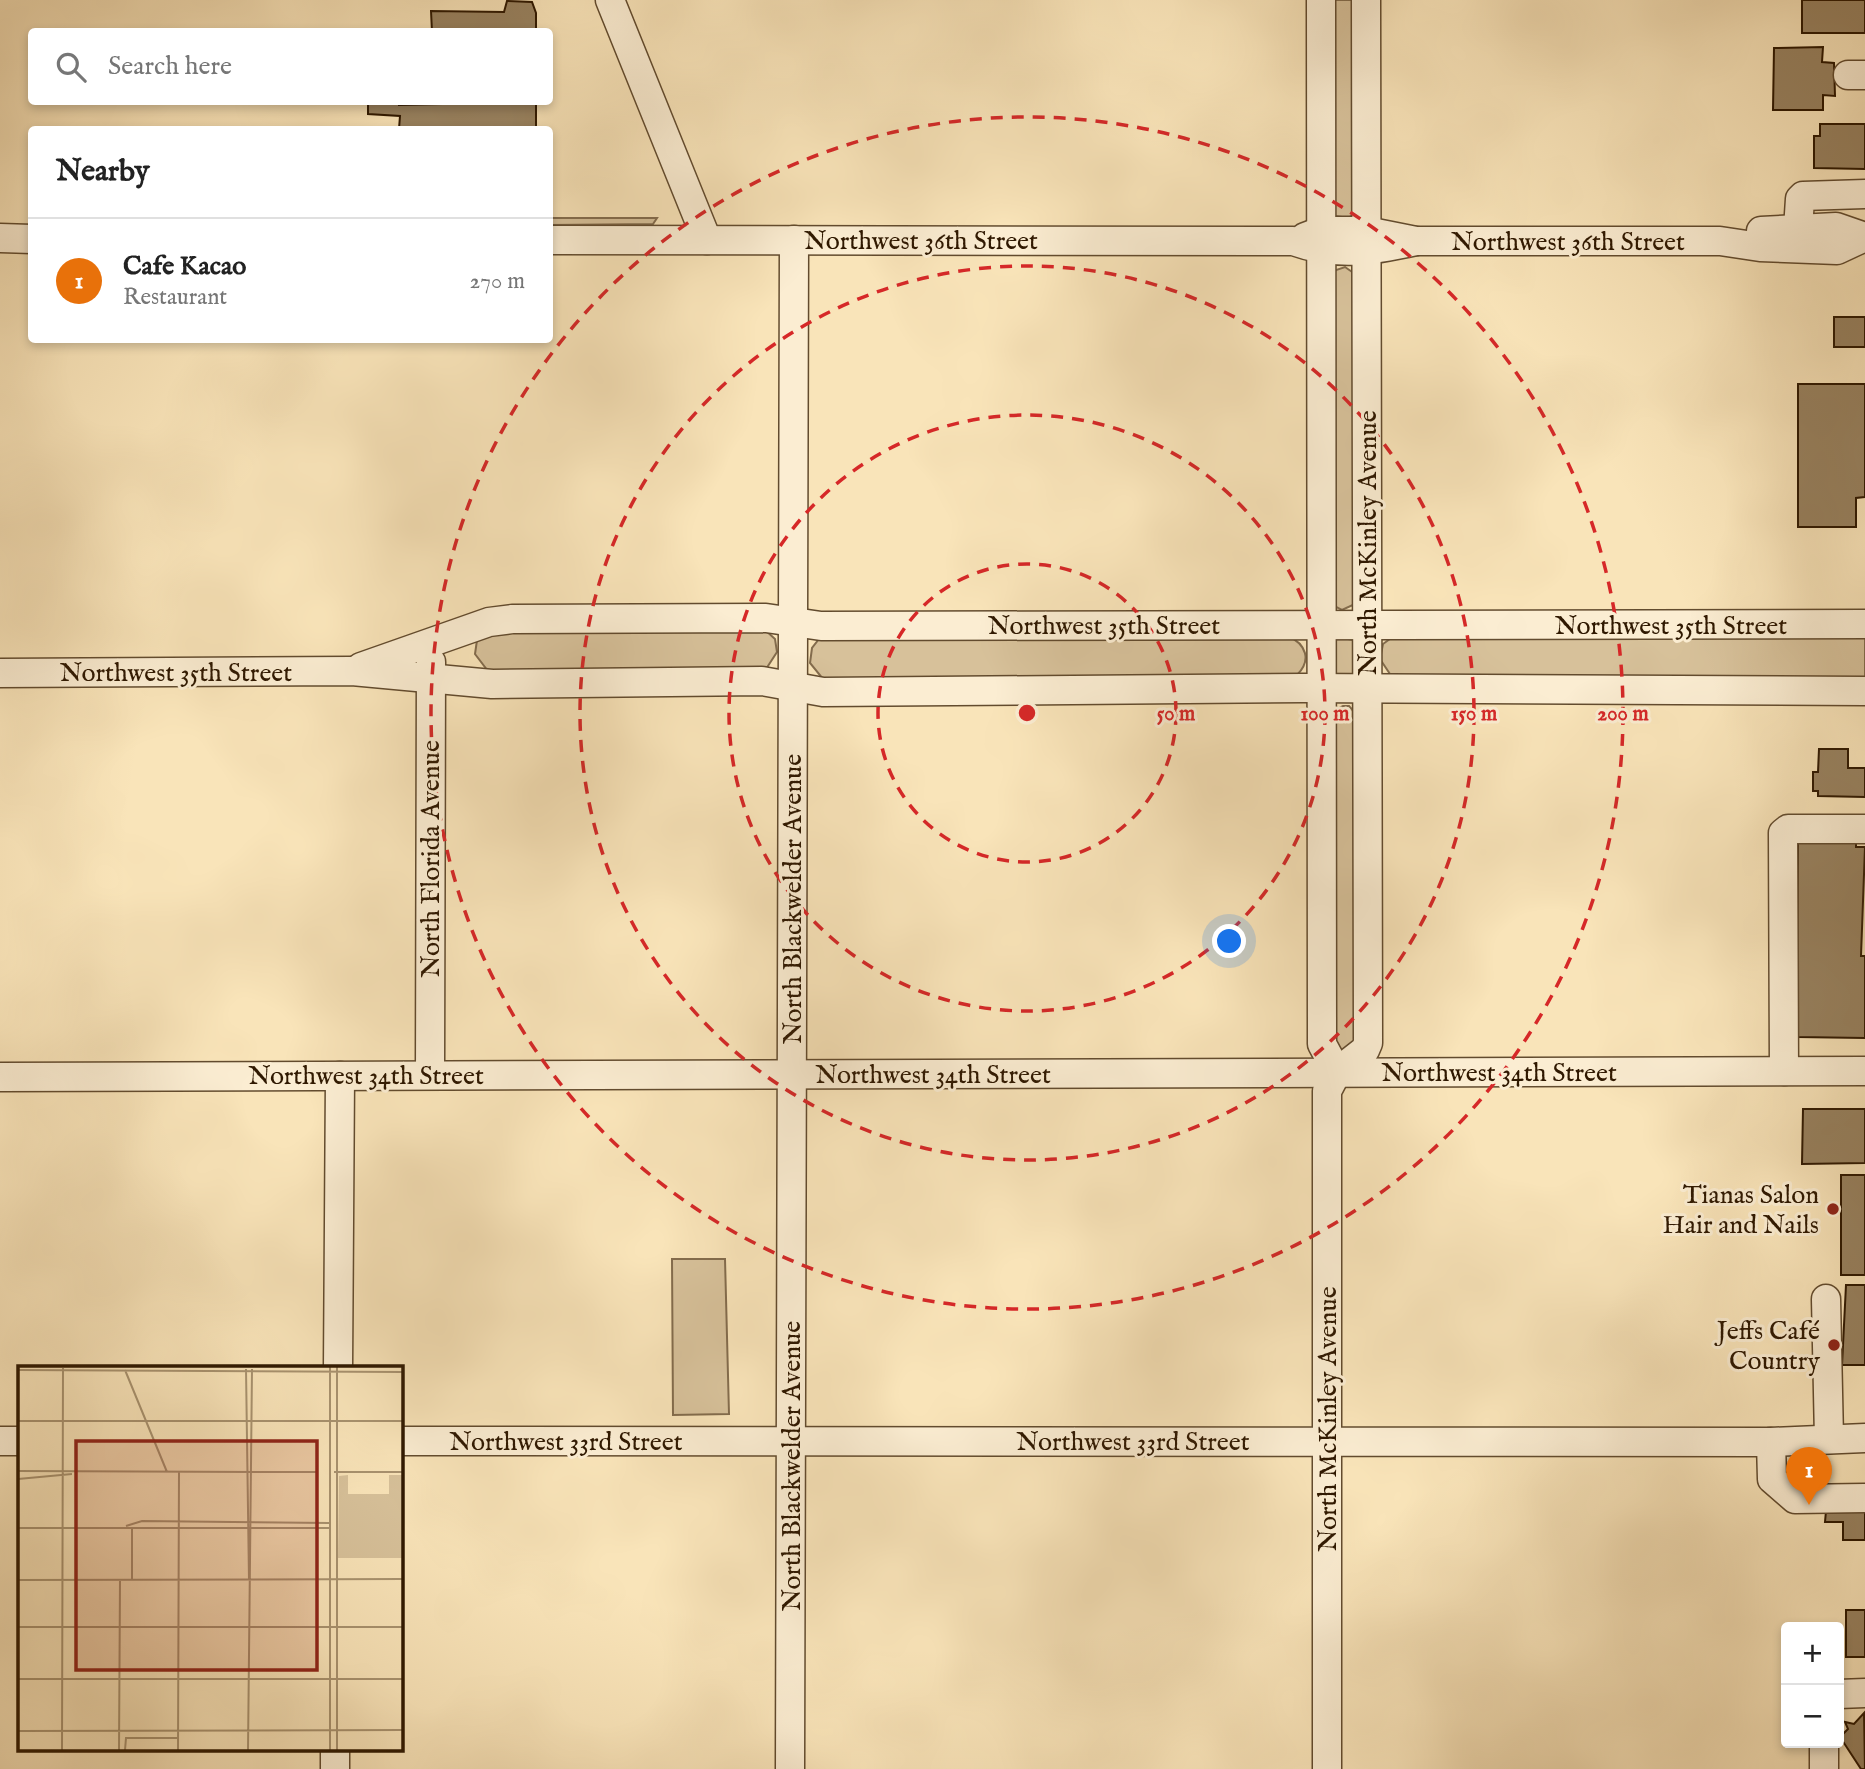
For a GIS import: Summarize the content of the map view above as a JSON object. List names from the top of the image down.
{
  "streets": {
    "street": [
      "Northwest 36th Street",
      "North McKinley Avenue",
      "Northwest 35th Street",
      "North Florida Avenue",
      "North Blackwelder Avenue",
      "Northwest 34th Street",
      "Northwest 33rd Street"
    ]
  },
  "crossings": [
    ["Northwest 36th Street", "North McKinley Avenue"],
    ["Northwest 36th Street", "North Blackwelder Avenue"],
    ["North McKinley Avenue", "Northwest 35th Street"],
    ["North McKinley Avenue", "Northwest 34th Street"],
    ["North McKinley Avenue", "Northwest 33rd Street"],
    ["Northwest 35th Street", "North Florida Avenue"],
    ["Northwest 35th Street", "North Blackwelder Avenue"],
    ["North Florida Avenue", "Northwest 34th Street"],
    ["North Blackwelder Avenue", "Northwest 34th Street"],
    ["North Blackwelder Avenue", "Northwest 33rd Street"]
  ],
  "places": ["Tianas Salon Hair and Nails", "Jeffs Café Country"],
  "page": {
    "search": "Search here",
    "heading": "Nearby",
    "list": [
      {
        "mark": "1",
        "name": "Cafe Kacao",
        "note": "Restaurant",
        "value": "270 m"
      }
    ],
    "pins": "1",
    "map_buttons": ["+", "−"]
  },
  "rings": [
    "50 m",
    "100 m",
    "150 m",
    "200 m"
  ]
}
